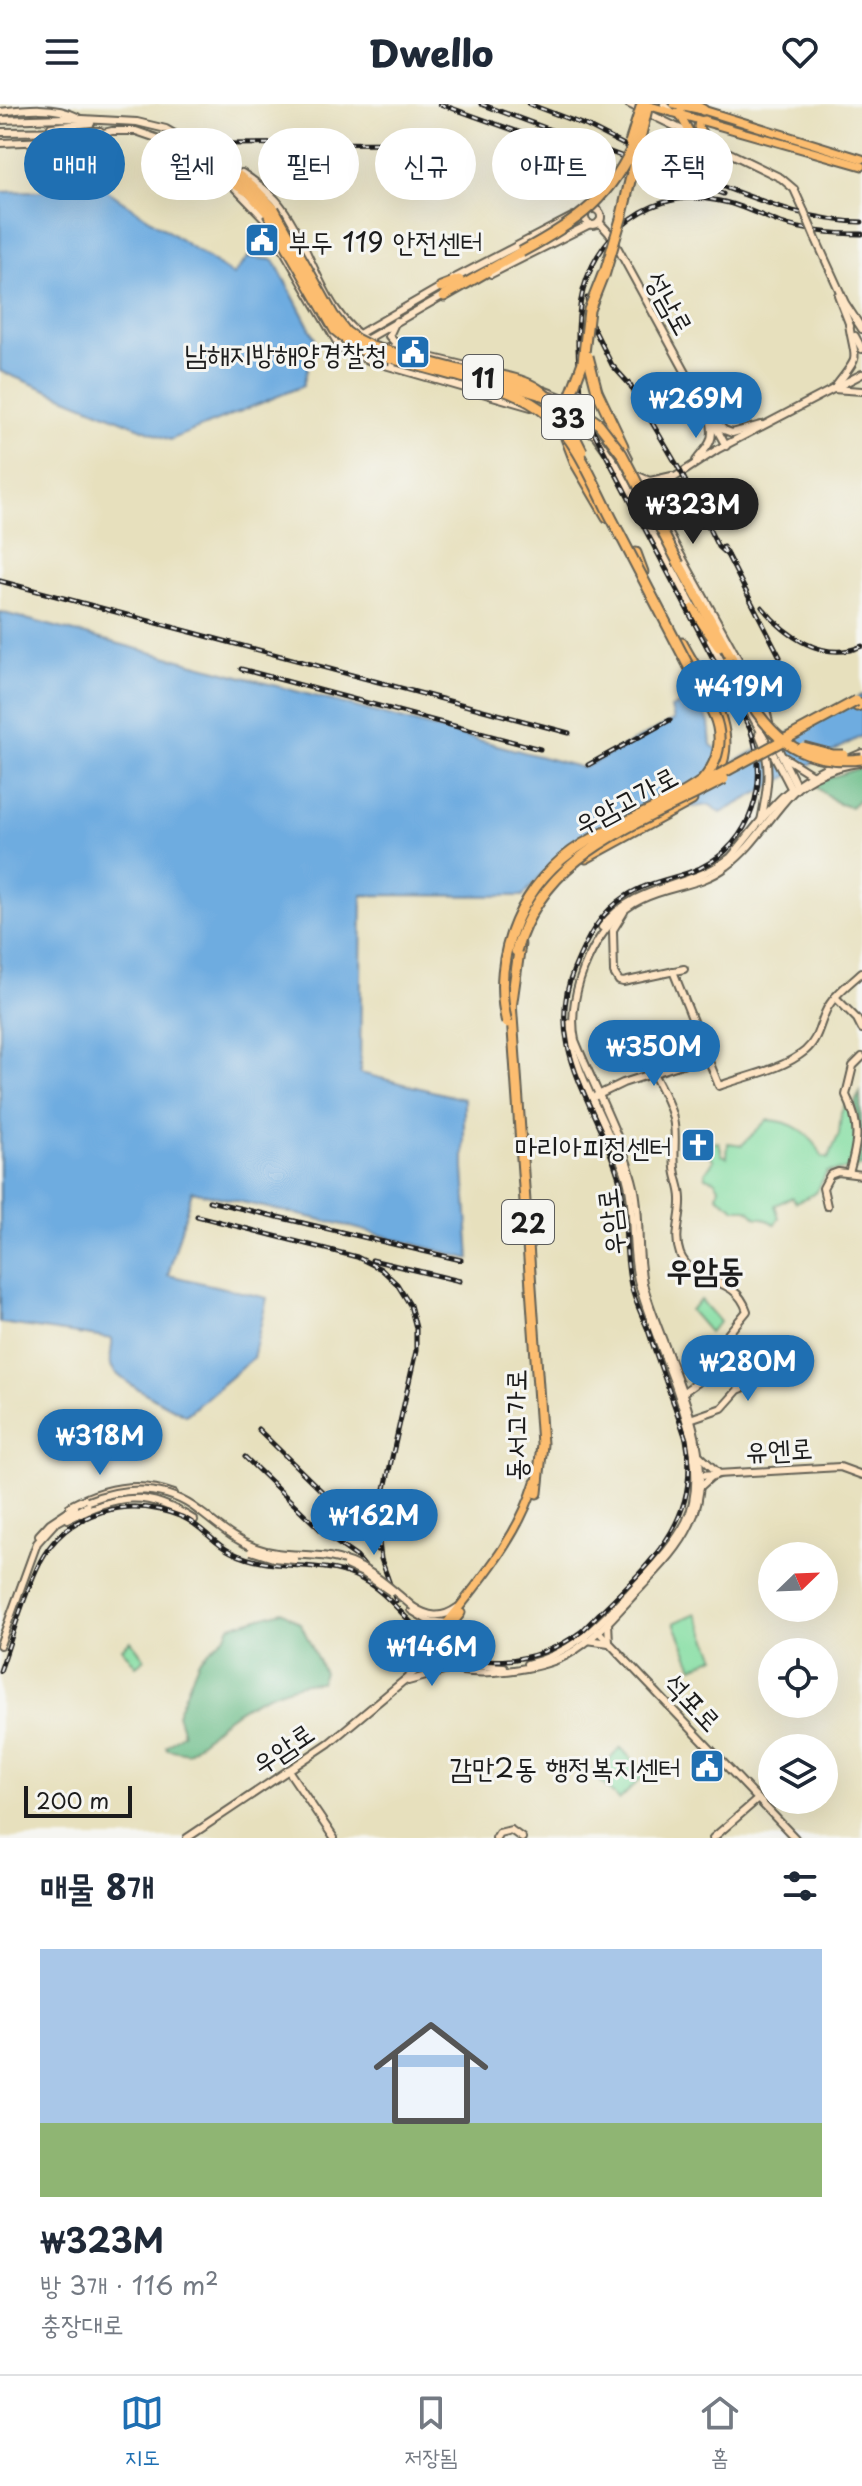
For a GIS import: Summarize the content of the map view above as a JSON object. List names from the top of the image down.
{
  "streets": {
    "highway": [
      "11",
      "33",
      "우암고가로",
      "22",
      "동서고가로"
    ],
    "main road": [
      "성남로",
      "우암로",
      "유엔로",
      "석포로"
    ]
  },
  "crossings": [
    ["11", "우암고가로"],
    ["11", "우암로"],
    ["33", "우암고가로"],
    ["우암고가로", "동서고가로"],
    ["우암로", "동서고가로"],
    ["우암로", "유엔로"],
    ["우암로", "석포로"]
  ],
  "districts": ["우암동"],
  "places": {
    "public building": ["부두 119 안전센터", "남해지방해양경찰청", "감만2동 행정복지센터"],
    "church": ["마리아피정센터"]
  },
  "scale_bar": "200 m",
  "north": "top right",
  "page": {
    "header": "Dwello",
    "chip": [
      "매매",
      "월세",
      "필터",
      "신규",
      "아파트",
      "주택"
    ],
    "price": [
      "₩269M",
      "₩323M",
      "₩419M",
      "₩350M",
      "₩280M",
      "₩318M",
      "₩162M",
      "₩146M"
    ],
    "scale": "200 m",
    "heading": "매물 8개",
    "list": [
      {
        "name": "₩323M",
        "note": "방 3개 · 116 m² · 충장대로"
      }
    ],
    "tabs": ["지도", "저장됨", "홈"]
  }
}
